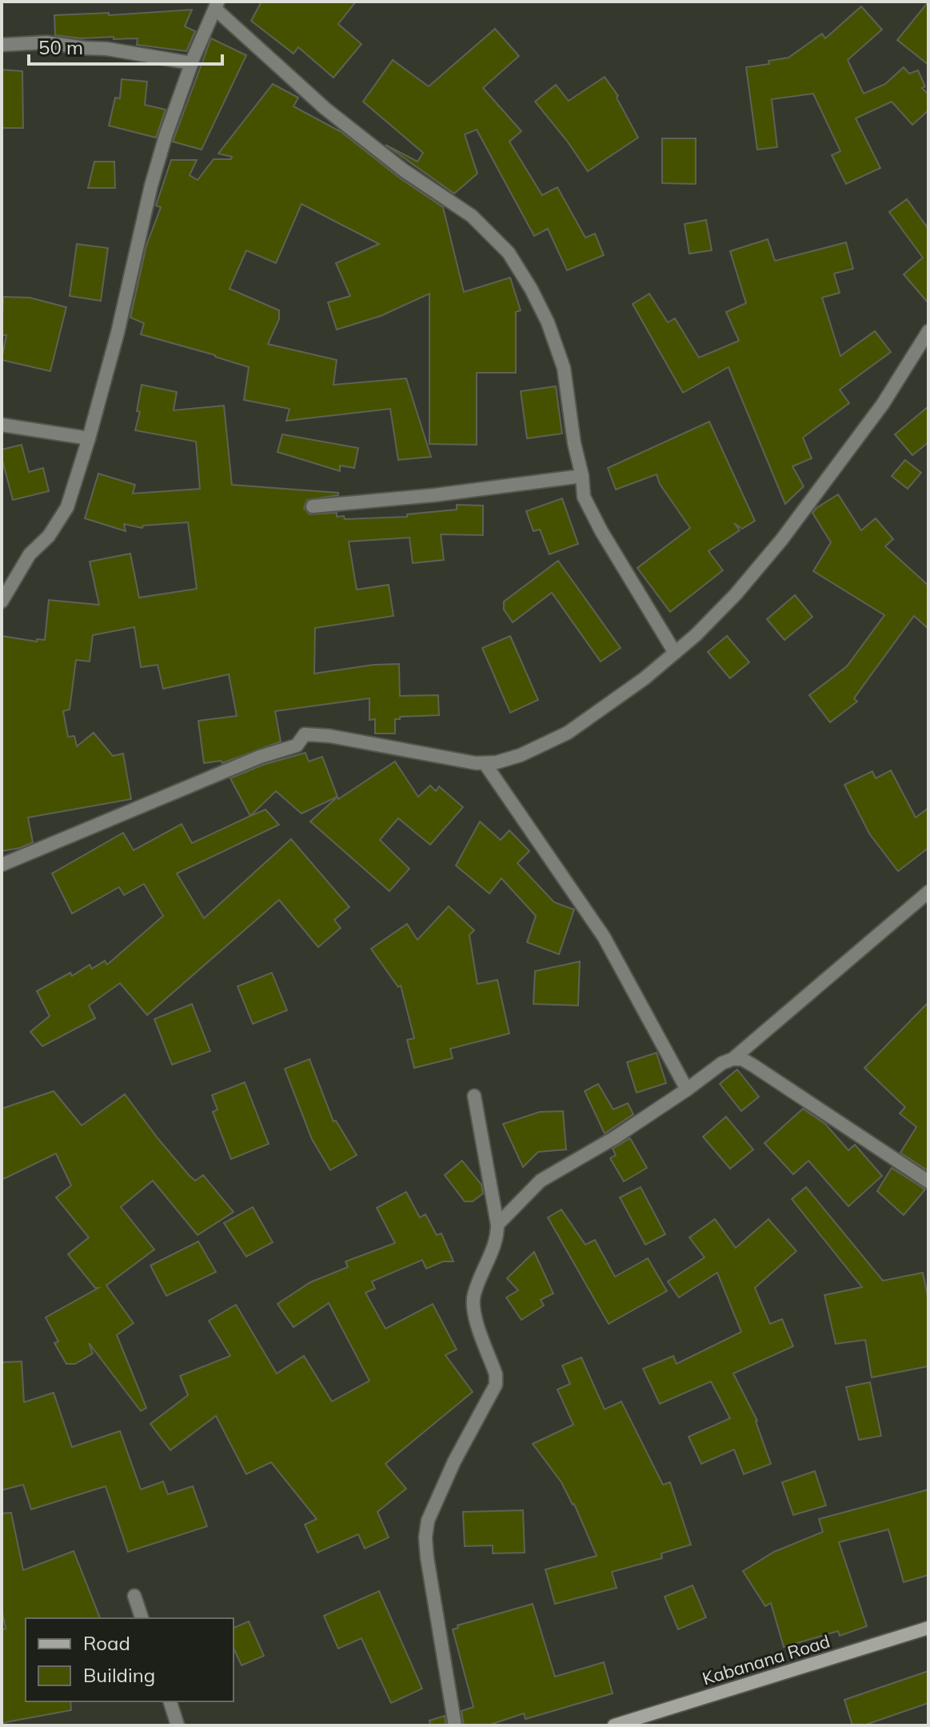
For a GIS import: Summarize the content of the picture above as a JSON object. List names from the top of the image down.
{
  "streets": {
    "street": ["Kabanana Road"]
  },
  "legend": ["Road", "Building"],
  "scale_bar": "50 m"
}
